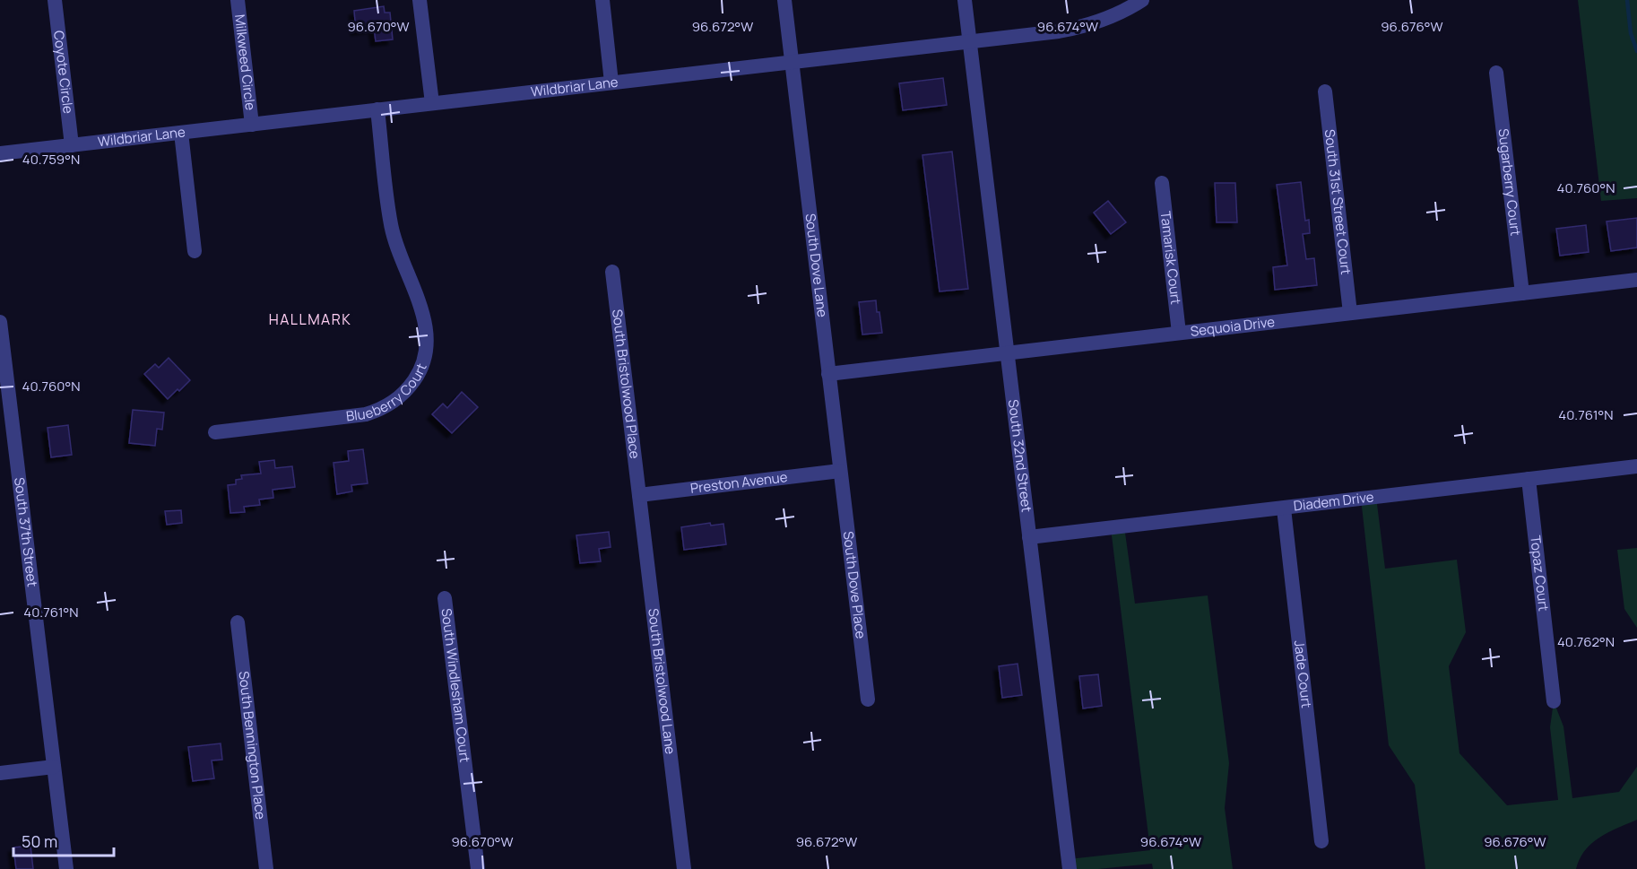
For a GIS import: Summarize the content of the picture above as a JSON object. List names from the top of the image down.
{
  "streets": {
    "street": [
      "Milkweed Circle",
      "Coyote Circle",
      "Wildbriar Lane",
      "Sugarberry Court",
      "South 31st Street Court",
      "Tamarisk Court",
      "South Dove Lane",
      "Sequoia Drive",
      "South Bristolwood Place",
      "Blueberry Court",
      "South 32nd Street",
      "Preston Avenue",
      "Diadem Drive",
      "South 37th Street",
      "Topaz Court",
      "South Dove Place",
      "Jade Court",
      "South Bristolwood Lane",
      "South Windlesham Court",
      "South Bennington Place"
    ]
  },
  "crossings": [
    ["Milkweed Circle", "Wildbriar Lane"],
    ["Coyote Circle", "Wildbriar Lane"],
    ["Wildbriar Lane", "South Dove Lane"],
    ["Wildbriar Lane", "Blueberry Court"],
    ["Wildbriar Lane", "South 32nd Street"],
    ["Sugarberry Court", "Sequoia Drive"],
    ["South 31st Street Court", "Sequoia Drive"],
    ["Tamarisk Court", "Sequoia Drive"],
    ["South Dove Lane", "Sequoia Drive"],
    ["South Dove Lane", "Preston Avenue"],
    ["South Dove Lane", "South Dove Place"],
    ["Sequoia Drive", "South 32nd Street"],
    ["South Bristolwood Place", "Preston Avenue"],
    ["South Bristolwood Place", "South Bristolwood Lane"],
    ["South 32nd Street", "Diadem Drive"],
    ["Preston Avenue", "South Dove Place"],
    ["Preston Avenue", "South Bristolwood Lane"],
    ["Diadem Drive", "Topaz Court"],
    ["Diadem Drive", "Jade Court"]
  ],
  "districts": ["HALLMARK"],
  "scale_bar": "50 m",
  "coordinates": [
    "96.670°W",
    "96.672°W",
    "96.674°W",
    "96.676°W",
    "40.759°N",
    "40.760°N",
    "40.761°N",
    "40.762°N"
  ]
}
